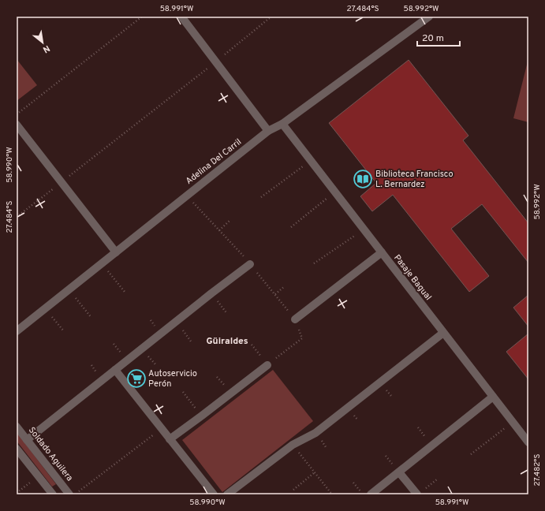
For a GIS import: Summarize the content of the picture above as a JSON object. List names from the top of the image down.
{
  "streets": {
    "street": ["Adelina Del Carril", "Pasaje Bagual", "Soldado Aguilera"]
  },
  "crossings": [
    ["Adelina Del Carril", "Pasaje Bagual"]
  ],
  "districts": ["Güiraldes"],
  "places": {
    "library": ["Biblioteca Francisco L. Bernardez"],
    "supermarket": ["Autoservicio Perón"]
  },
  "scale_bar": "20 m",
  "north": "bottom right",
  "coordinates": [
    "58.991°W",
    "27.484°S",
    "58.992°W",
    "58.990°W",
    "27.482°S"
  ]
}
